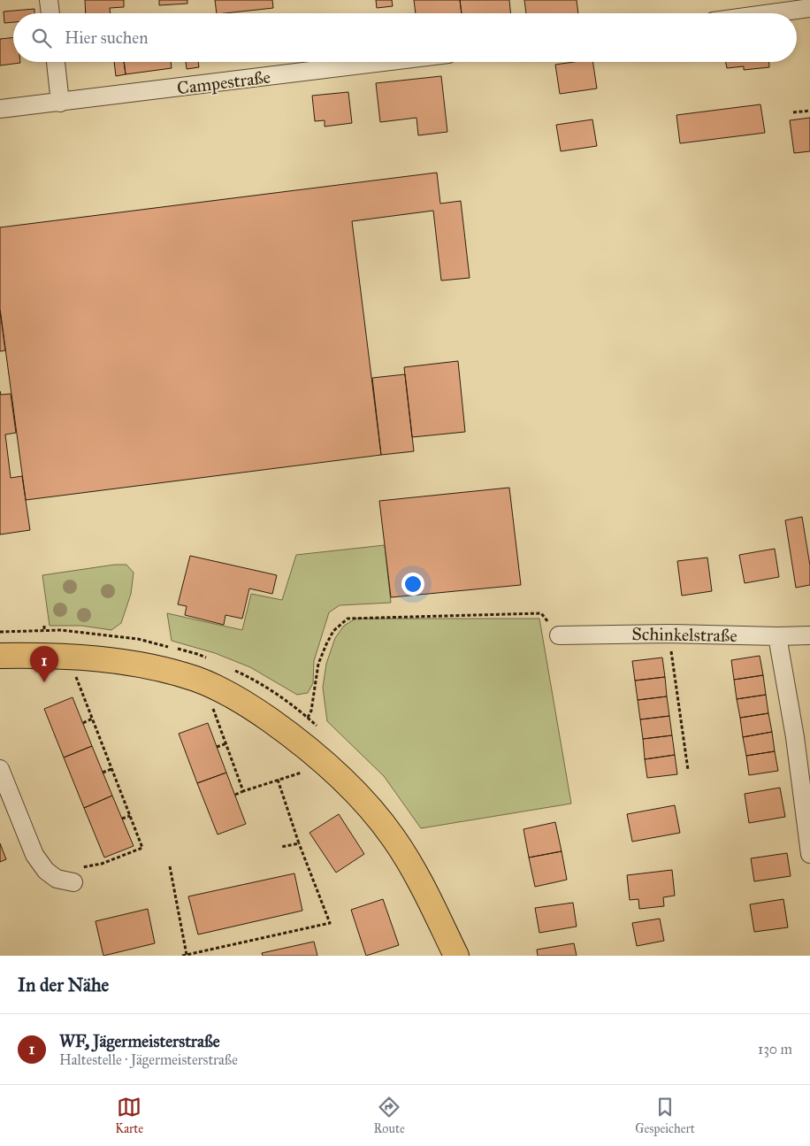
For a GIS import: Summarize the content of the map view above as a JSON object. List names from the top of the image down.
{
  "streets": {
    "street": ["Campestraße", "Schinkelstraße"]
  },
  "page": {
    "search": "Hier suchen",
    "pins": "1",
    "heading": "In der Nähe",
    "list": [
      {
        "mark": "1",
        "name": "WF, Jägermeisterstraße",
        "note": "Haltestelle · Jägermeisterstraße",
        "value": "130 m"
      }
    ],
    "nav": ["Karte", "Route", "Gespeichert"]
  }
}
